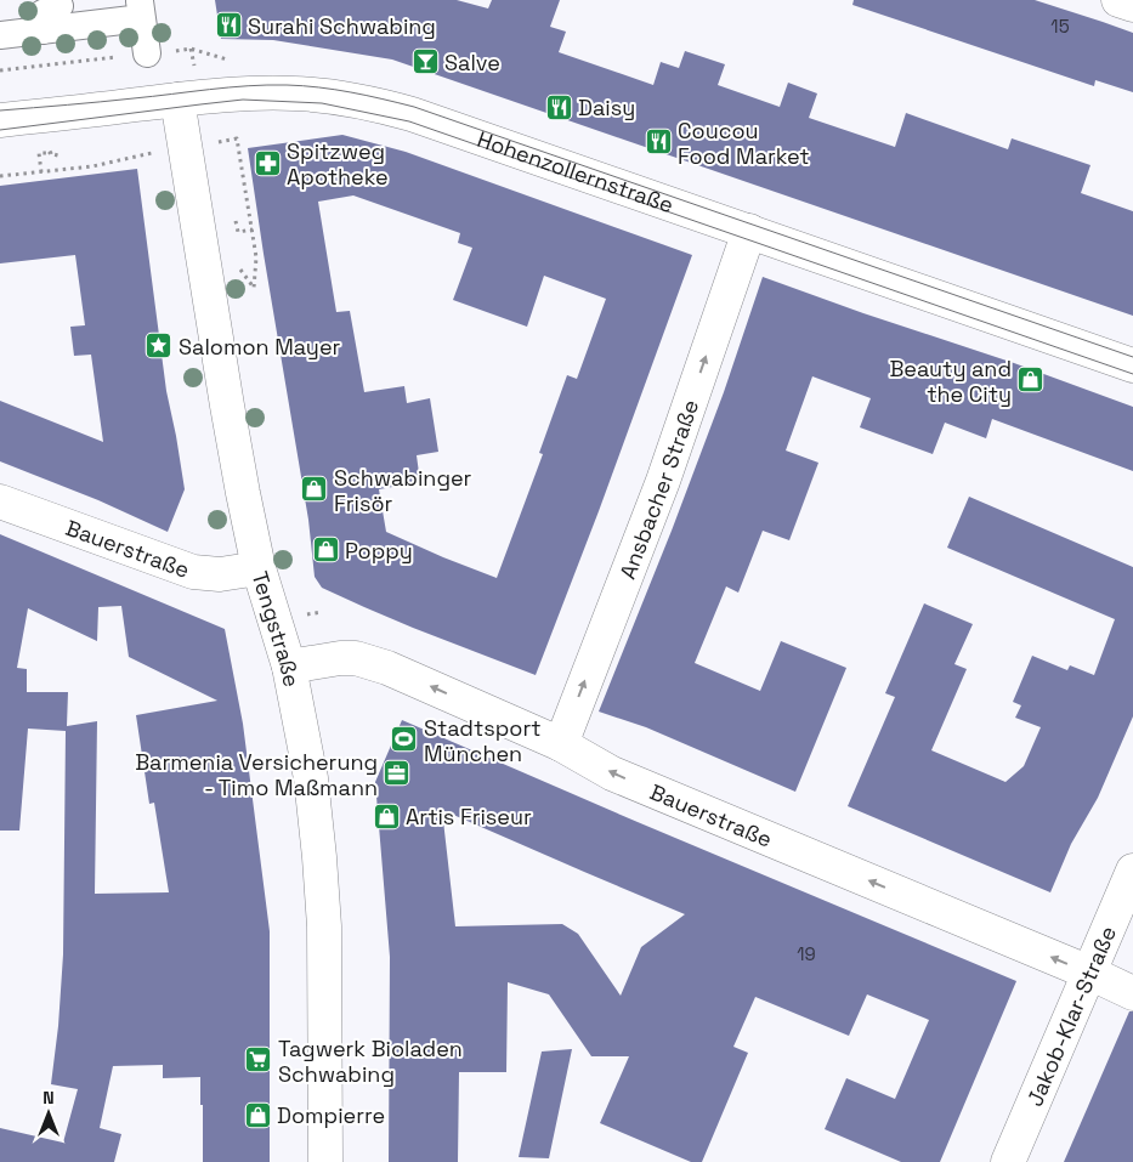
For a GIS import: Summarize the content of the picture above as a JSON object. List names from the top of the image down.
{
  "streets": {
    "street": [
      "Hohenzollernstraße",
      "Ansbacher Straße",
      "Bauerstraße",
      "Tengstraße",
      "Jakob-Klar-Straße"
    ]
  },
  "crossings": [
    ["Hohenzollernstraße", "Ansbacher Straße"],
    ["Hohenzollernstraße", "Tengstraße"],
    ["Ansbacher Straße", "Bauerstraße"],
    ["Bauerstraße", "Tengstraße"],
    ["Bauerstraße", "Jakob-Klar-Straße"]
  ],
  "one_way": ["Ansbacher Straße", "Bauerstraße"],
  "places": {
    "restaurant": ["Surahi Schwabing", "Daisy", "Coucou Food Market"],
    "bar": ["Salve"],
    "pharmacy": ["Spitzweg Apotheke"],
    "place": ["Salomon Mayer"],
    "shop": [
      "Beauty and the City",
      "Schwabinger Frisör",
      "Poppy",
      "Artis Friseur",
      "Dompierre"
    ],
    "sports": ["Stadtsport München"],
    "office": ["Barmenia Versicherung - Timo Maßmann"],
    "supermarket": ["Tagwerk Bioladen Schwabing"]
  },
  "house_numbers": ["15", "19"],
  "north": "top"
}
